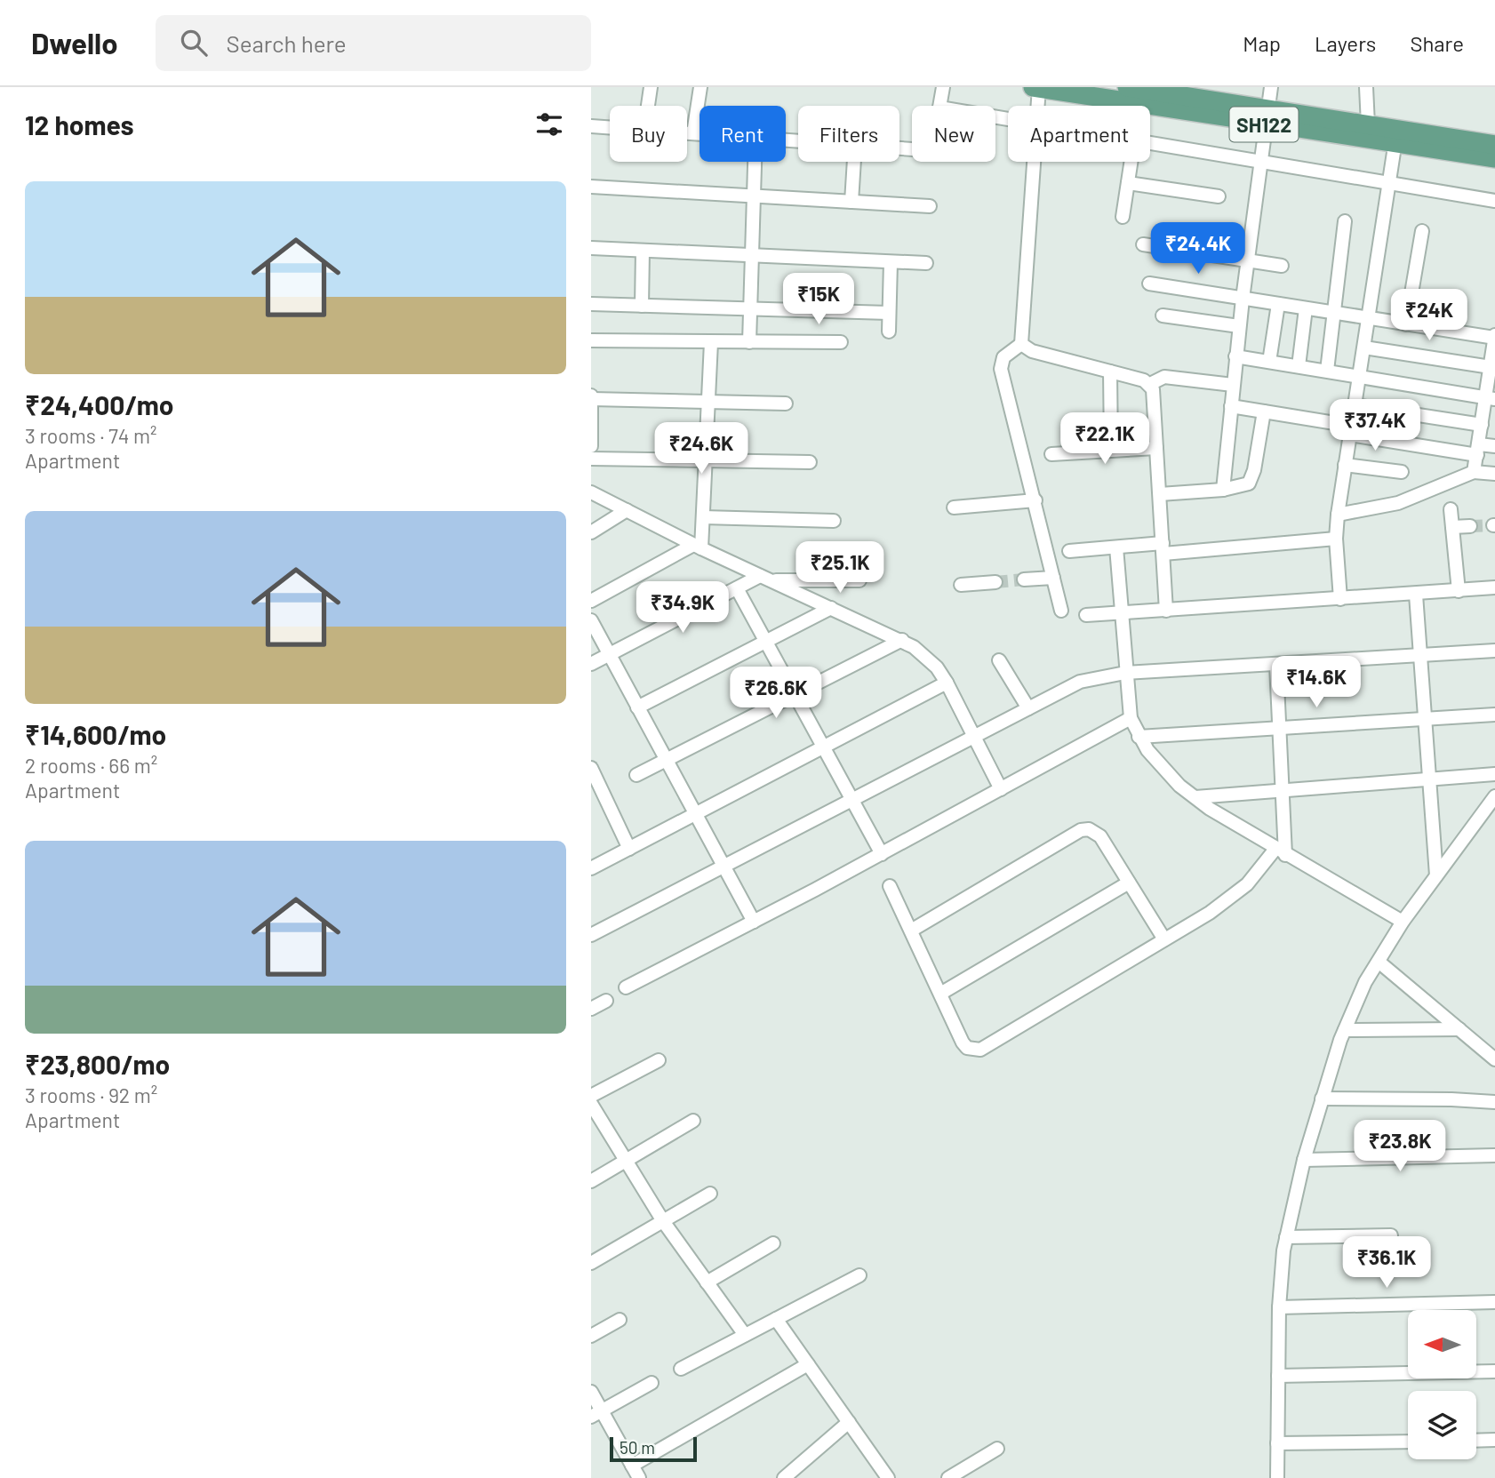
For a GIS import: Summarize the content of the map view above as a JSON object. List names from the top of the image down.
{
  "streets": {
    "main road": ["SH122"]
  },
  "scale_bar": "50 m",
  "north": "left",
  "page": {
    "header": "Dwello",
    "search": "Search here",
    "nav": ["Map", "Layers", "Share"],
    "heading": "12 homes",
    "chip": [
      "Buy",
      "Rent",
      "Filters",
      "New",
      "Apartment"
    ],
    "list": [
      {
        "name": "₹24,400/mo",
        "note": "3 rooms · 74 m² · Apartment"
      },
      {
        "name": "₹14,600/mo",
        "note": "2 rooms · 66 m² · Apartment"
      },
      {
        "name": "₹23,800/mo",
        "note": "3 rooms · 92 m² · Apartment"
      }
    ],
    "price": [
      "₹24.4K",
      "₹15K",
      "₹24K",
      "₹37.4K",
      "₹22.1K",
      "₹24.6K",
      "₹25.1K",
      "₹34.9K",
      "₹14.6K",
      "₹26.6K",
      "₹23.8K",
      "₹36.1K"
    ],
    "scale": "50 m"
  }
}
